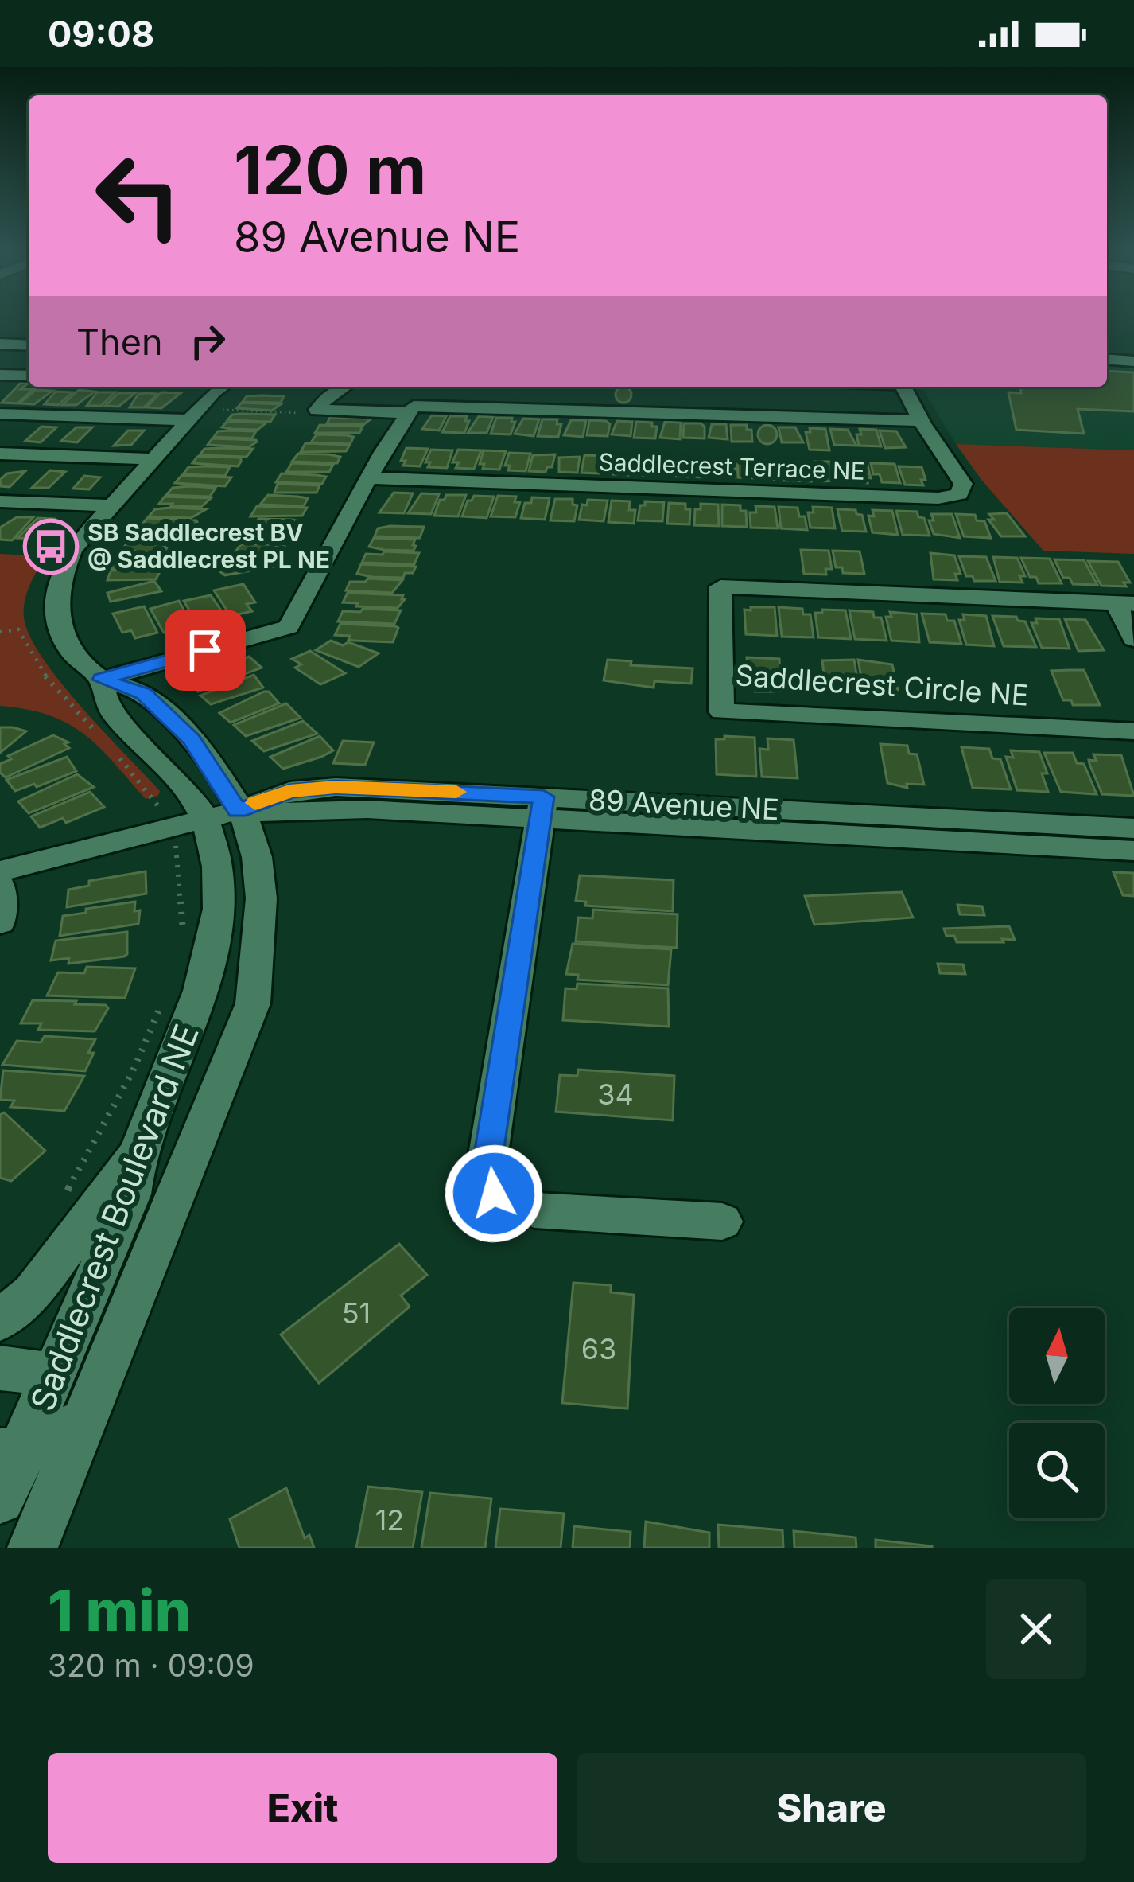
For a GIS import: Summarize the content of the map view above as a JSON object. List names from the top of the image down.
{
  "streets": {
    "street": [
      "Saddlecrest Terrace NE",
      "Saddlecrest Circle NE",
      "89 Avenue NE",
      "Saddlecrest Boulevard NE"
    ]
  },
  "crossings": [
    ["89 Avenue NE", "Saddlecrest Boulevard NE"]
  ],
  "places": {
    "bus stop": ["SB Saddlecrest BV @ Saddlecrest PL NE"]
  },
  "house_numbers": [
    "34",
    "51",
    "63",
    "12"
  ],
  "north": "top",
  "page": {
    "status": "09:08",
    "turn": ["120 m", "89 Avenue NE"],
    "then": "Then",
    "heading": ["1 min", "320 m · 09:09"],
    "buttons": ["Exit", "Share"]
  }
}
